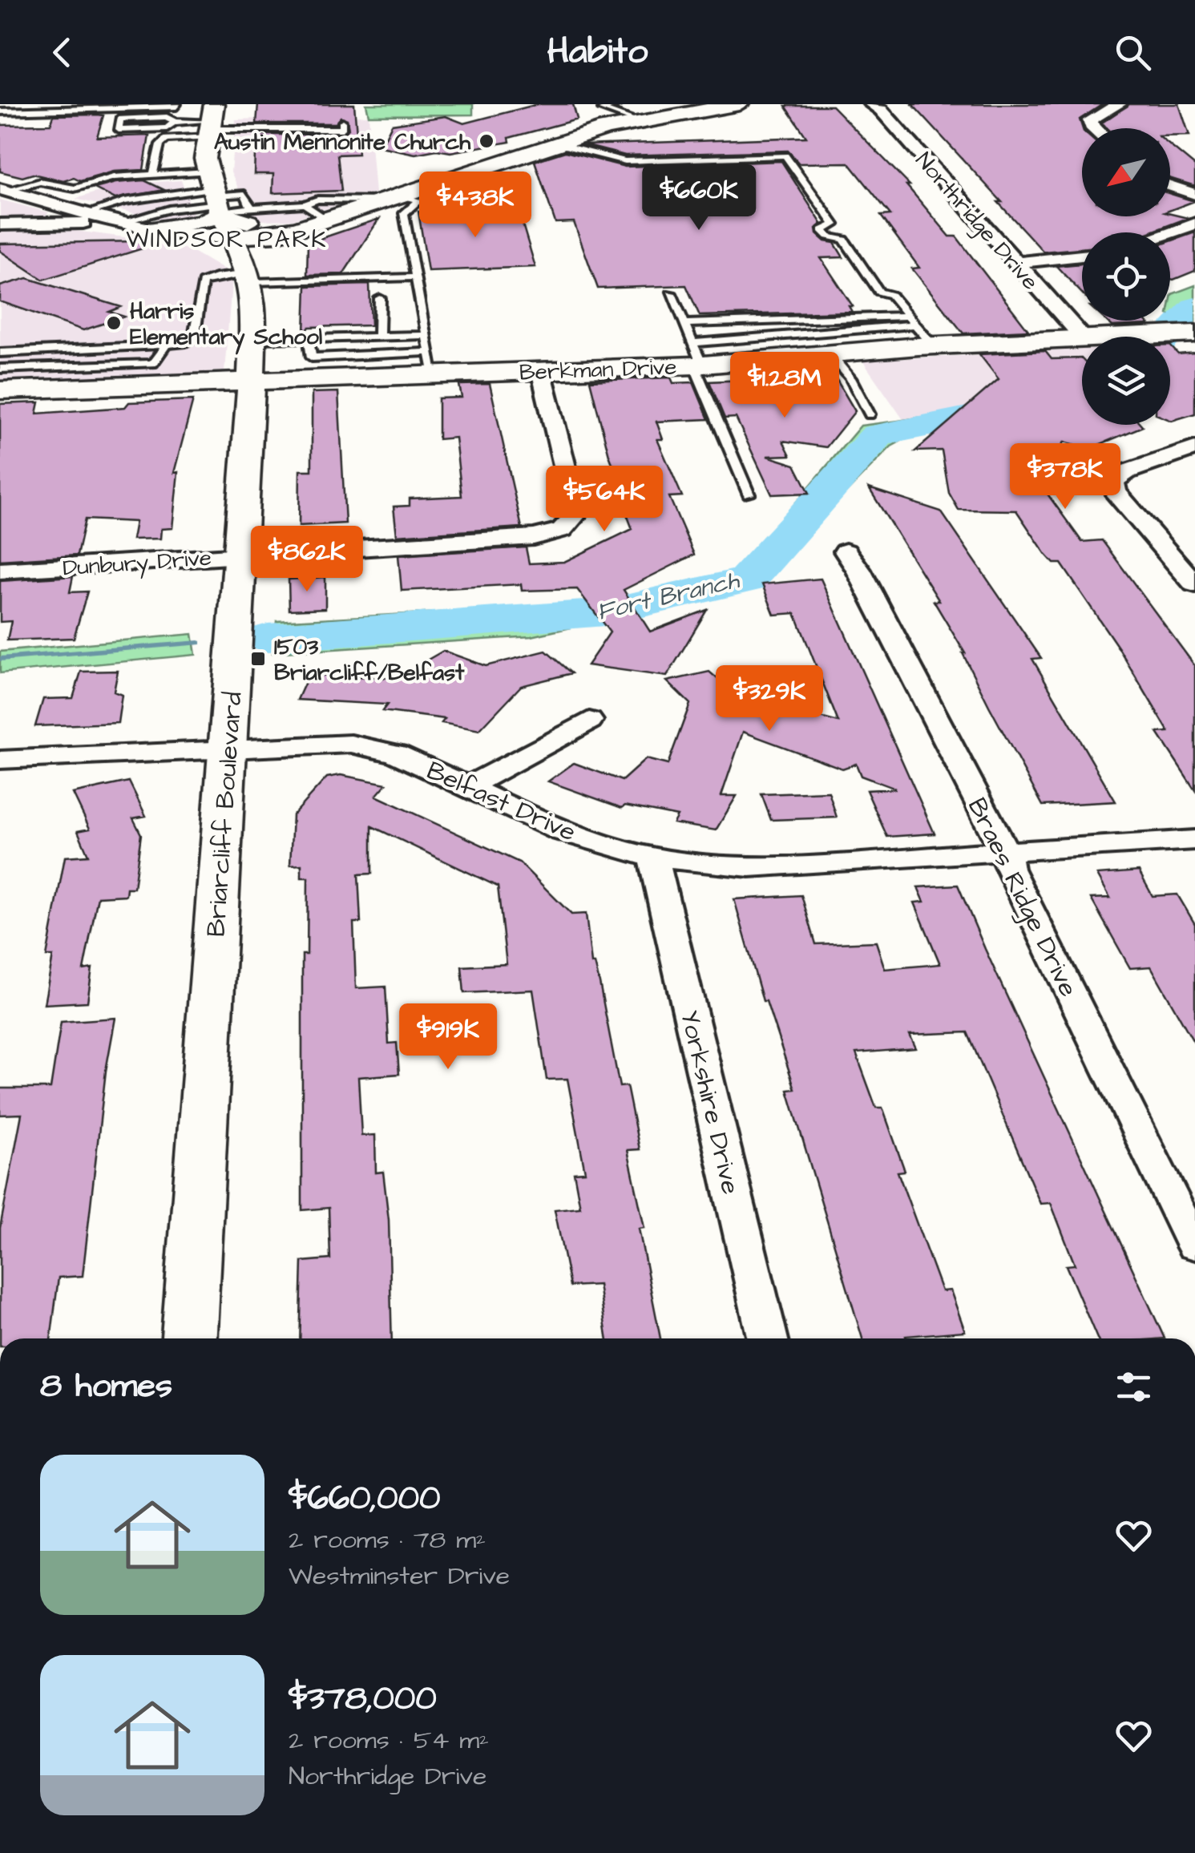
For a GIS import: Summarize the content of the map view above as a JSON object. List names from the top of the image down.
{
  "streets": {
    "street": [
      "Northridge Drive",
      "Berkman Drive",
      "Dunbury Drive",
      "Belfast Drive",
      "Briarcliff Boulevard",
      "Braes Ridge Drive",
      "Yorkshire Drive"
    ]
  },
  "crossings": [
    ["Berkman Drive", "Dunbury Drive"],
    ["Berkman Drive", "Briarcliff Boulevard"],
    ["Dunbury Drive", "Briarcliff Boulevard"],
    ["Belfast Drive", "Briarcliff Boulevard"],
    ["Belfast Drive", "Braes Ridge Drive"],
    ["Belfast Drive", "Yorkshire Drive"]
  ],
  "districts": ["WINDSOR PARK"],
  "water": ["Fort Branch"],
  "places": {
    "other": ["Austin Mennonite Church", "Harris Elementary School"],
    "transit": ["1503 Briarcliff/Belfast"]
  },
  "north": "bottom left",
  "page": {
    "header": "Habito",
    "price": [
      "$660K",
      "$438K",
      "$1.28M",
      "$378K",
      "$564K",
      "$862K",
      "$329K",
      "$919K"
    ],
    "heading": "8 homes",
    "list": [
      {
        "name": "$660,000",
        "note": "2 rooms · 78 m² · Westminster Drive"
      },
      {
        "name": "$378,000",
        "note": "2 rooms · 54 m² · Northridge Drive"
      }
    ]
  }
}
